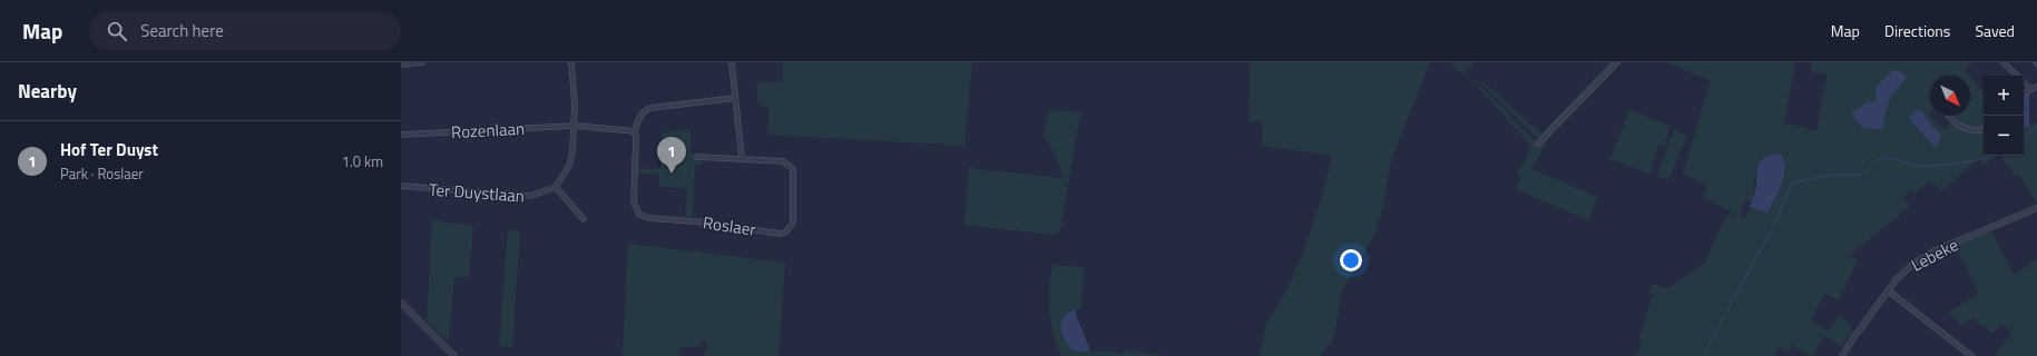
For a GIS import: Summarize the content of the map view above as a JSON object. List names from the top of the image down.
{
  "streets": {
    "street": [
      "Rozenlaan",
      "Ter Duystlaan",
      "Roslaer",
      "Lebeke"
    ]
  },
  "north": "bottom right",
  "page": {
    "header": "Map",
    "search": "Search here",
    "nav": ["Map", "Directions", "Saved"],
    "heading": "Nearby",
    "map_buttons": ["+", "−"],
    "list": [
      {
        "mark": "1",
        "name": "Hof Ter Duyst",
        "note": "Park · Roslaer",
        "value": "1.0 km"
      }
    ],
    "pins": "1"
  }
}
